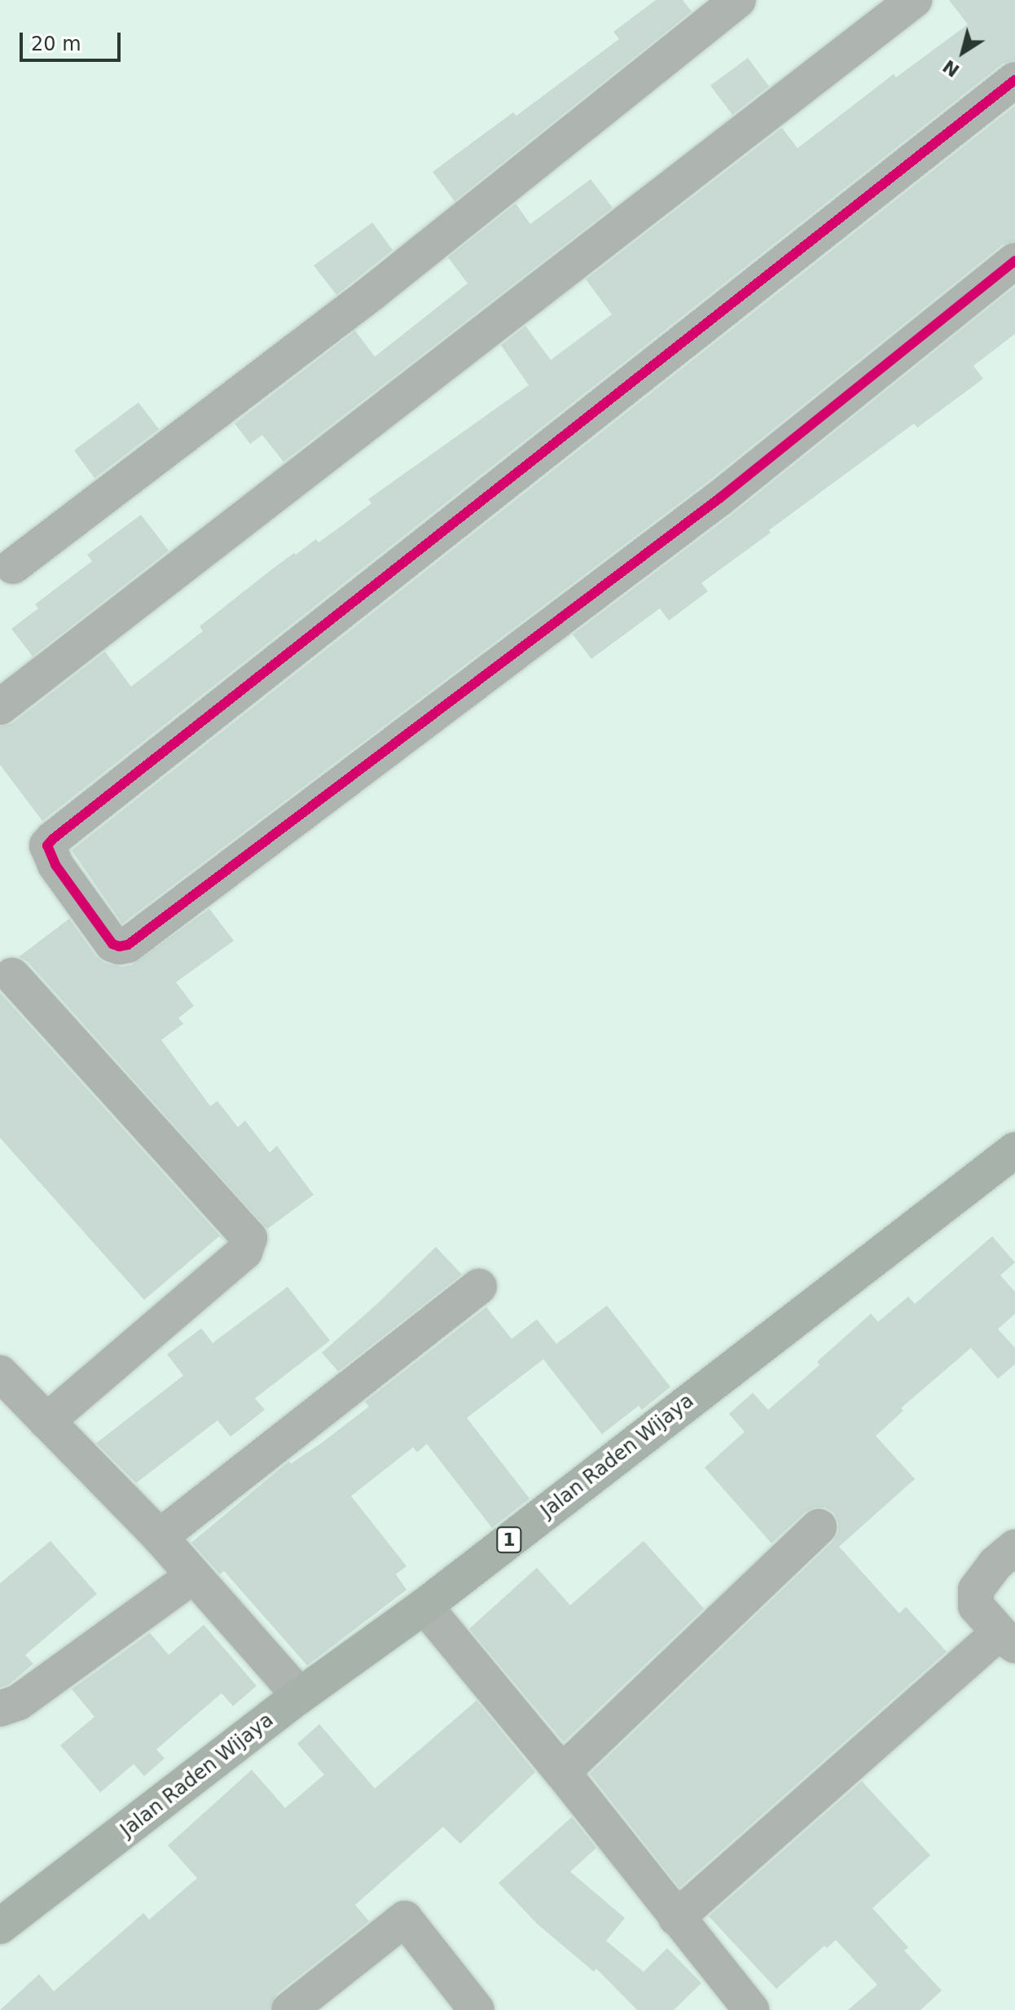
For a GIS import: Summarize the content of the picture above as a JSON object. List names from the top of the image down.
{
  "streets": {
    "highway": ["Jalan Raden Wijaya", "1"]
  },
  "scale_bar": "20 m",
  "north": "bottom left"
}
